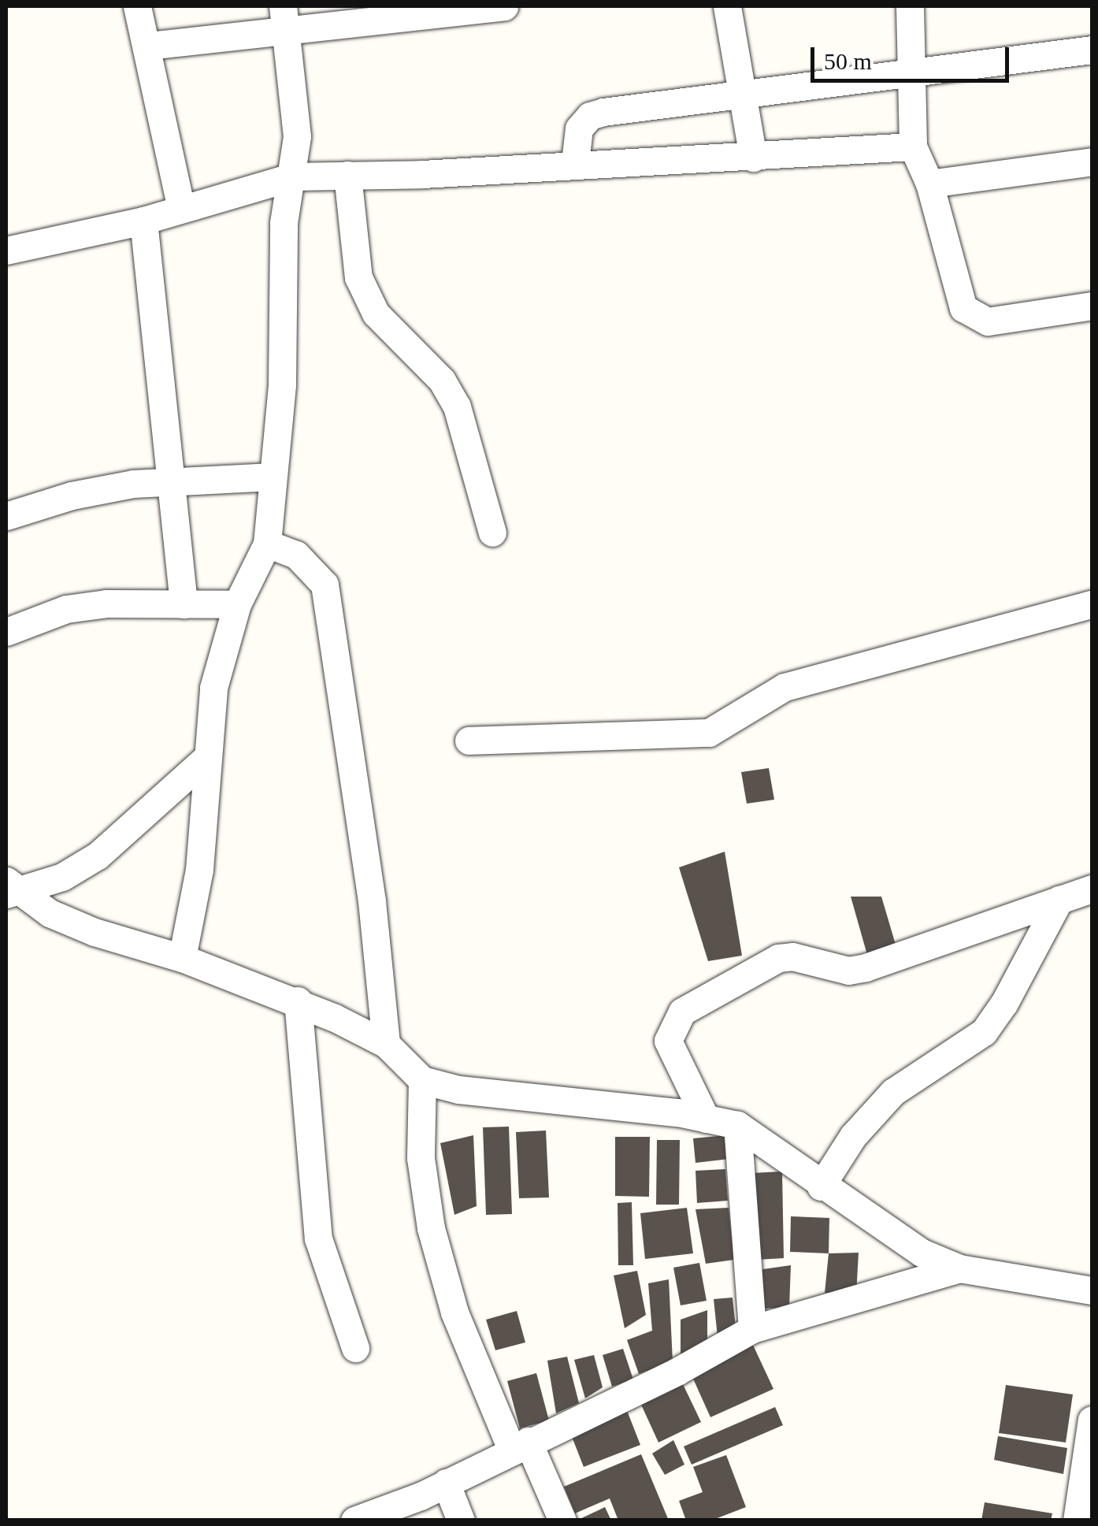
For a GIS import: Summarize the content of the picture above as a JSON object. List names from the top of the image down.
{
  "scale_bar": "50 m"
}
